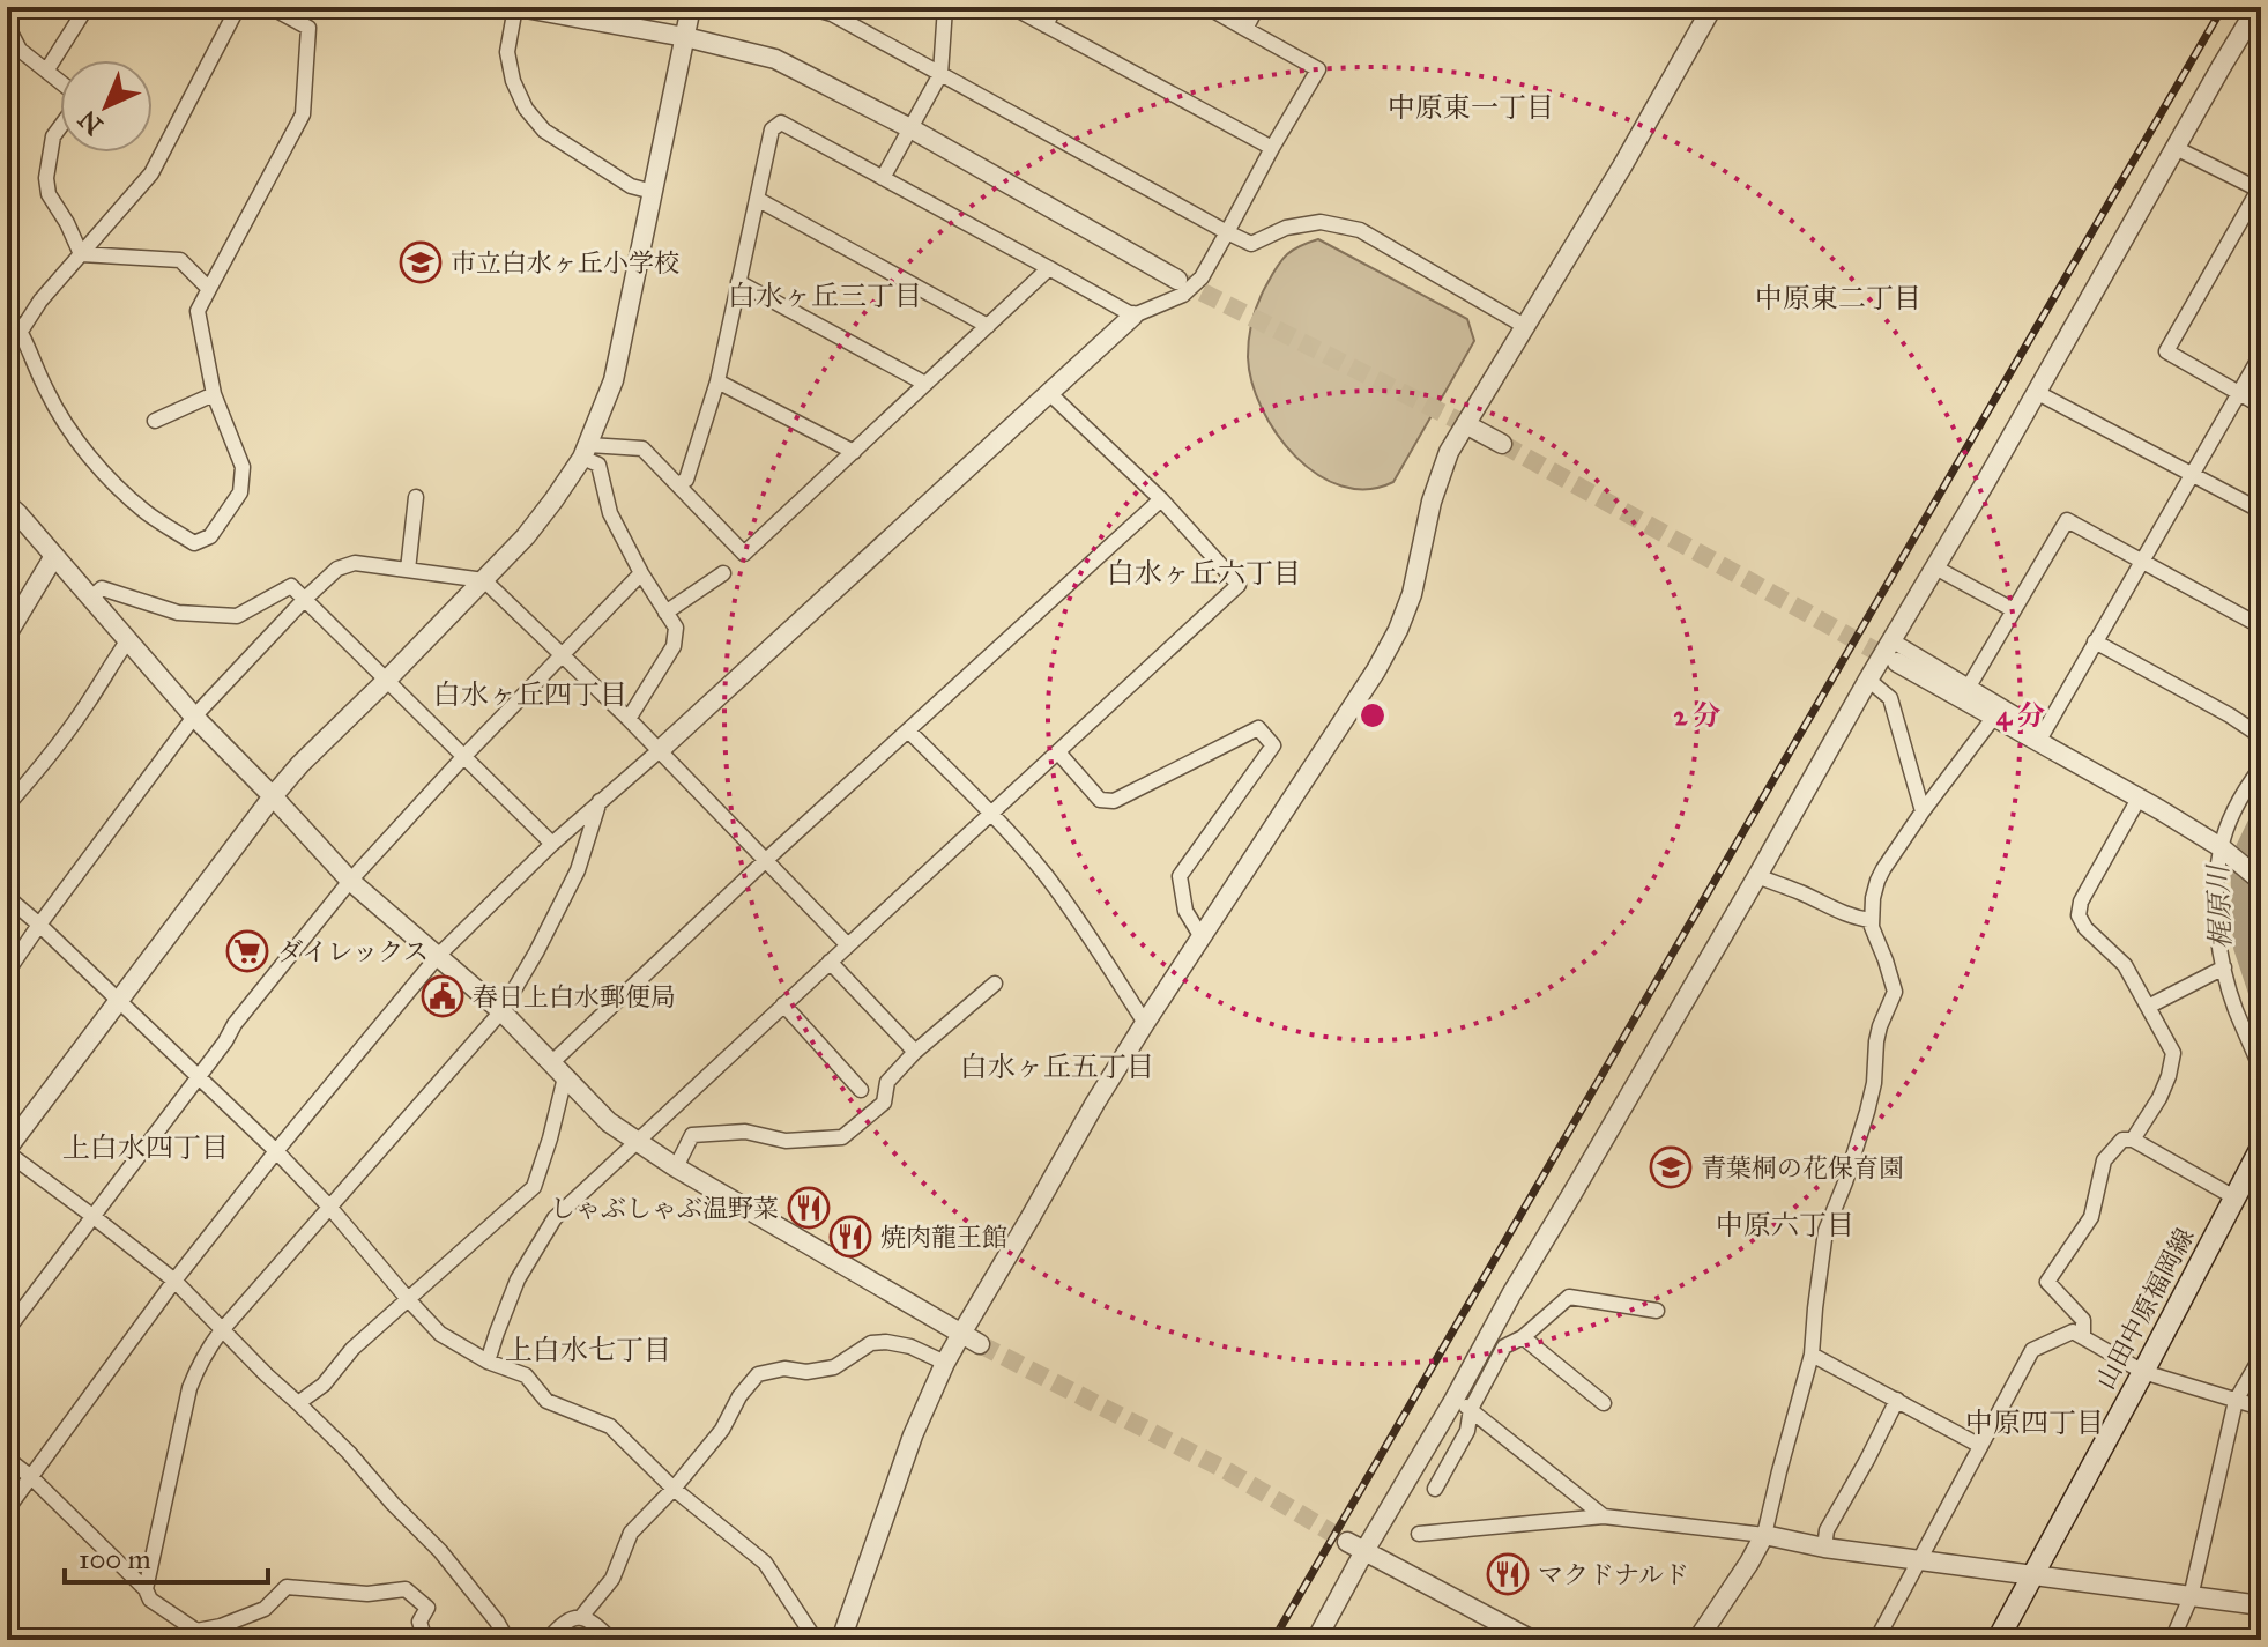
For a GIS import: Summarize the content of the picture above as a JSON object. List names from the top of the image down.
{
  "streets": {
    "main road": ["山田中原福岡線"]
  },
  "districts": [
    "中原東一丁目",
    "白水ヶ丘三丁目",
    "中原東二丁目",
    "白水ヶ丘六丁目",
    "白水ヶ丘四丁目",
    "白水ヶ丘五丁目",
    "上白水四丁目",
    "中原六丁目",
    "上白水七丁目",
    "中原四丁目"
  ],
  "water": ["梶原川"],
  "places": {
    "school or university": ["市立白水ヶ丘小学校", "青葉桐の花保育園"],
    "supermarket": ["ダイレックス"],
    "public building": ["春日上白水郵便局"],
    "restaurant": ["しゃぶしゃぶ温野菜", "焼肉龍王館", "マクドナルド"]
  },
  "scale_bar": "100 m",
  "north": "bottom left",
  "rings": ["2 分", "4 分"]
}
